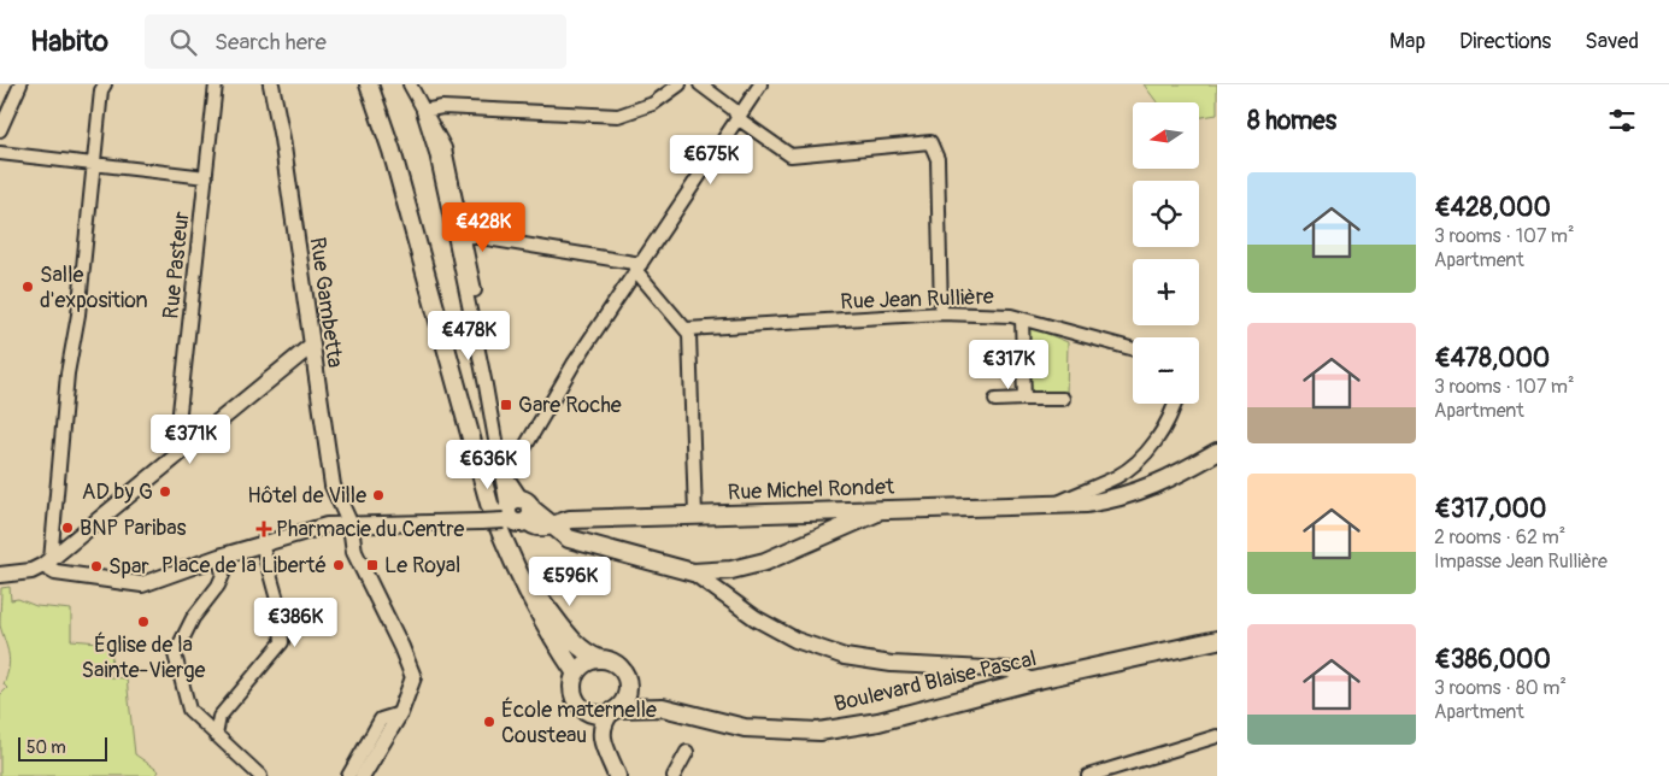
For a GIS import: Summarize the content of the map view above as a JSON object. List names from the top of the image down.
{
  "streets": {
    "main road": ["Rue Michel Rondet", "Boulevard Blaise Pascal"],
    "street": ["Rue Pasteur", "Rue Jean Rullière", "Rue Gambetta"]
  },
  "places": {
    "other": [
      "Salle d'exposition",
      "AD by G",
      "Hôtel de Ville",
      "BNP Paribas",
      "Place de la Liberté",
      "Spar",
      "Église de la Sainte-Vierge",
      "École maternelle Cousteau"
    ],
    "transit": ["Gare Roche", "Le Royal"],
    "health": ["Pharmacie du Centre"]
  },
  "scale_bar": "50 m",
  "north": "left",
  "page": {
    "header": "Habito",
    "search": "Search here",
    "nav": ["Map", "Directions", "Saved"],
    "heading": "8 homes",
    "map_buttons": ["+", "−"],
    "price": [
      "€675K",
      "€428K",
      "€478K",
      "€317K",
      "€371K",
      "€636K",
      "€596K",
      "€386K"
    ],
    "list": [
      {
        "name": "€428,000",
        "note": "3 rooms · 107 m² · Apartment"
      },
      {
        "name": "€478,000",
        "note": "3 rooms · 107 m² · Apartment"
      },
      {
        "name": "€317,000",
        "note": "2 rooms · 62 m² · Impasse Jean Rullière"
      },
      {
        "name": "€386,000",
        "note": "3 rooms · 80 m² · Apartment"
      }
    ],
    "scale": "50 m"
  }
}
